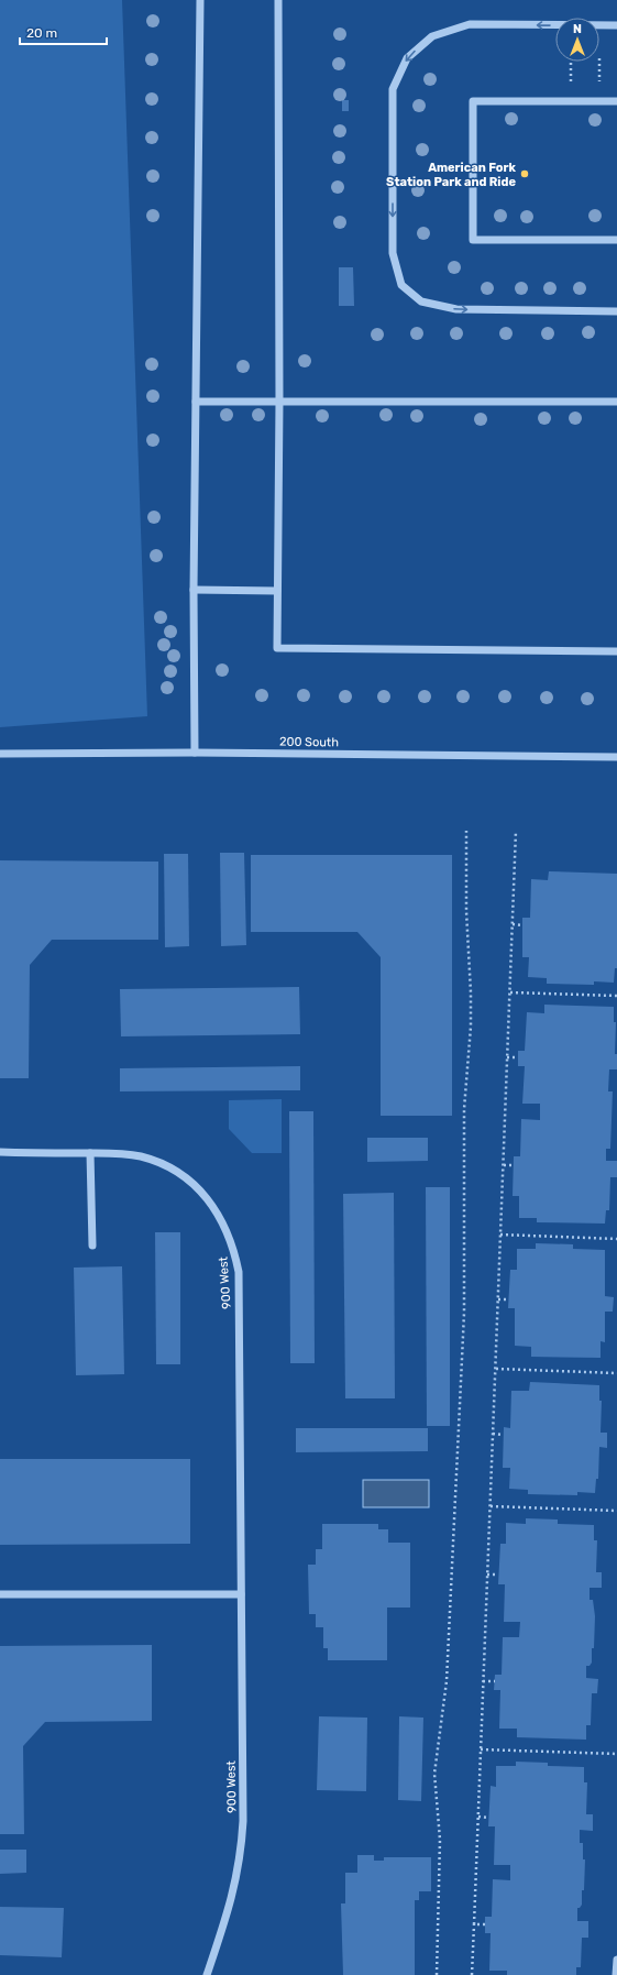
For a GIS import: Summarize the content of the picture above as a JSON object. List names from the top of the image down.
{
  "streets": {
    "street": ["200 South", "900 West"]
  },
  "places": ["American Fork Station Park and Ride"],
  "scale_bar": "20 m",
  "north": "top"
}
